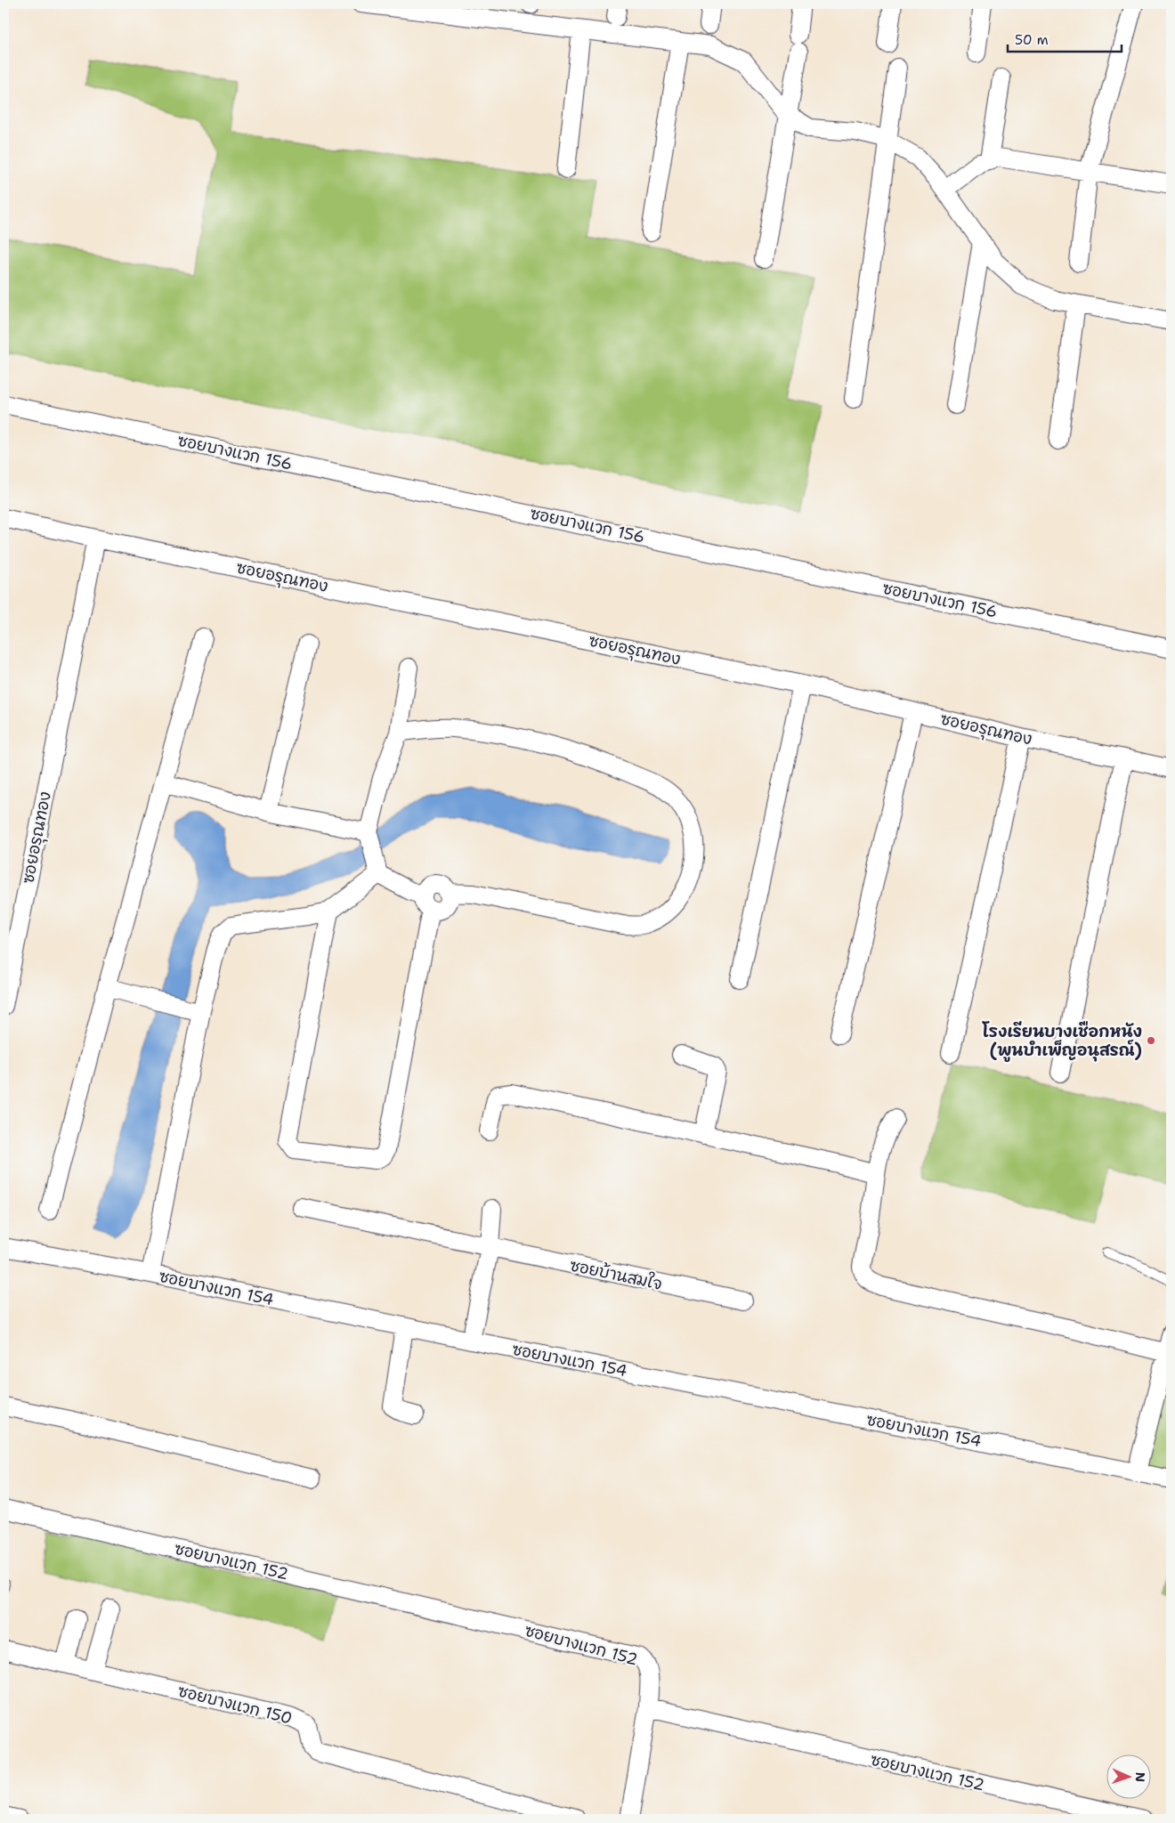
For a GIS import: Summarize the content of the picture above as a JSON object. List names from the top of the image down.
{
  "streets": {
    "street": [
      "ซอยบางแวก 156",
      "ซอยอรุณทอง",
      "ซอยบ้านสมใจ",
      "ซอยบางแวก 154",
      "ซอยบางแวก 152",
      "ซอยบางแวก 150"
    ]
  },
  "places": ["โรงเรียนบางเชือกหนัง (พูนบำเพ็ญอนุสรณ์)"],
  "scale_bar": "50 m",
  "north": "right"
}
